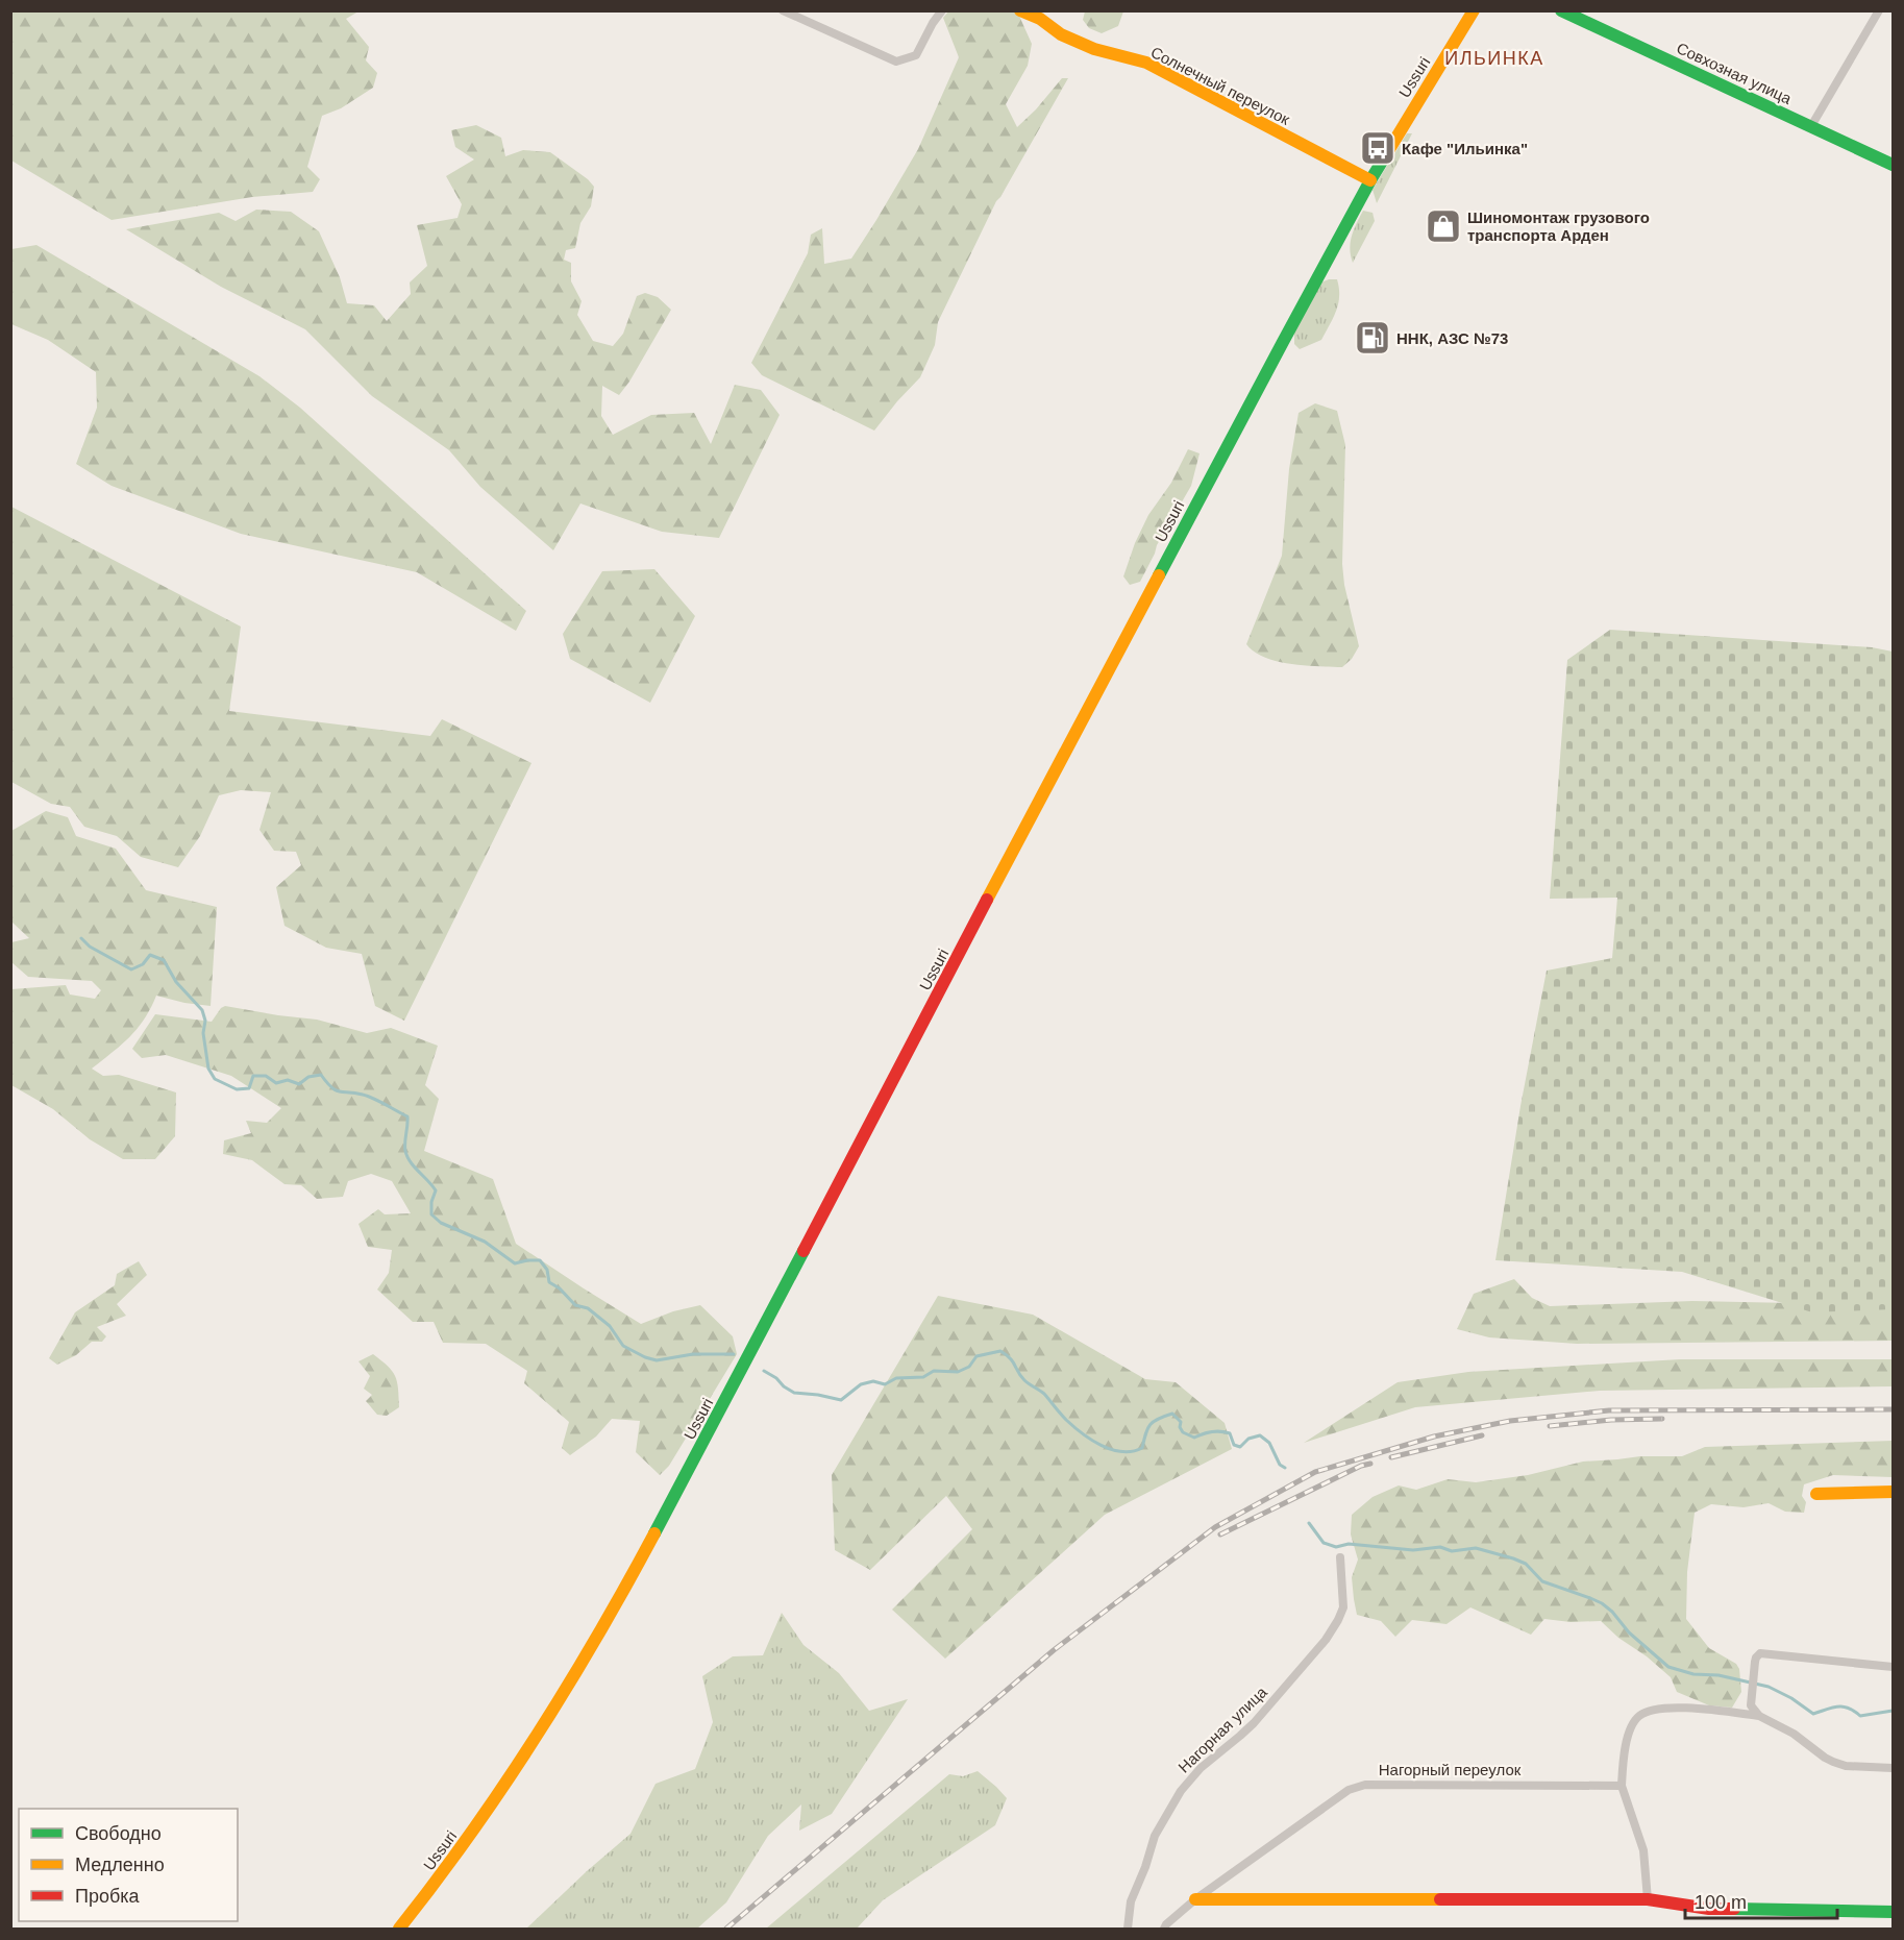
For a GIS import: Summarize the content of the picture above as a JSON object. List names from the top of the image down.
{
  "streets": {
    "main road": ["Совхозная улица", "Ussuri", "Солнечный переулок"],
    "street": ["Нагорная улица", "Нагорный переулок"]
  },
  "crossings": [
    ["Ussuri", "Солнечный переулок"]
  ],
  "districts": ["ИЛЬИНКА"],
  "places": {
    "bus stop": ["Кафе \"Ильинка\""],
    "shop": ["Шиномонтаж грузового транспорта Арден"],
    "fuel station": ["ННК, АЗС №73"]
  },
  "legend": ["Свободно", "Медленно", "Пробка"],
  "scale_bar": "100 m"
}
